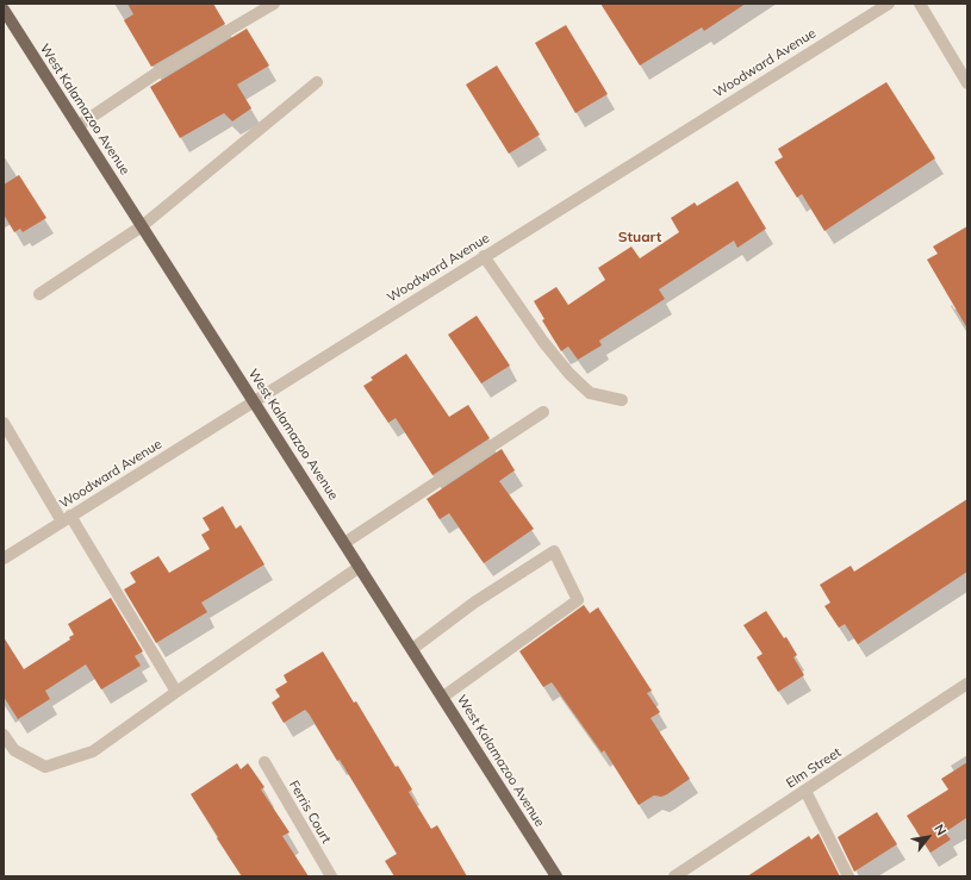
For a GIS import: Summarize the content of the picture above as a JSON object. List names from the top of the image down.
{
  "streets": {
    "main road": ["West Kalamazoo Avenue"],
    "street": ["Woodward Avenue", "Elm Street", "Ferris Court"]
  },
  "crossings": [
    ["Woodward Avenue", "West Kalamazoo Avenue"]
  ],
  "districts": ["Stuart"],
  "north": "top right"
}
